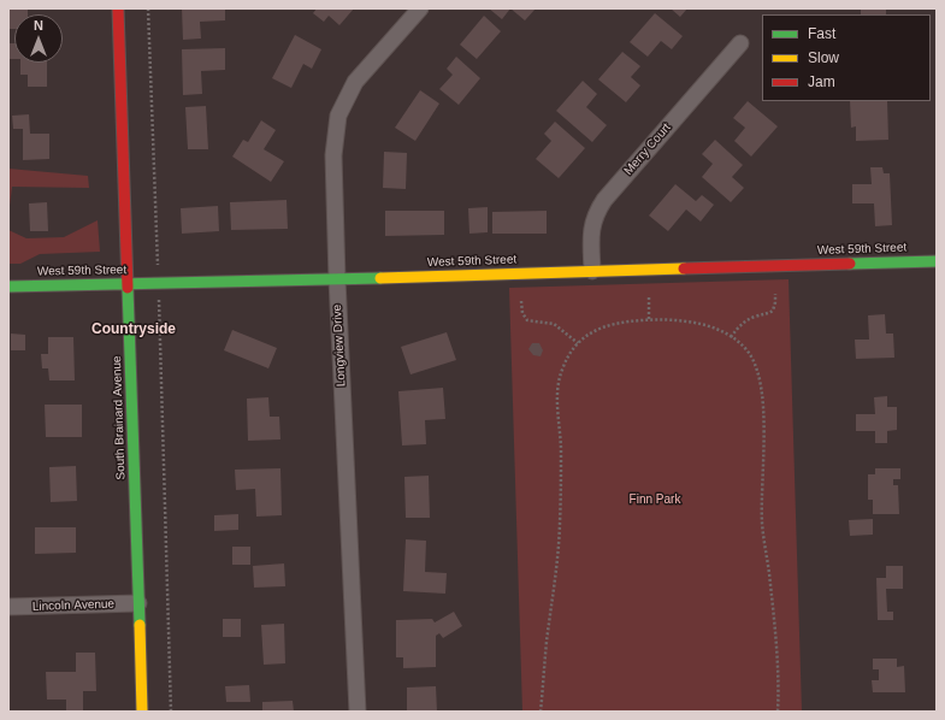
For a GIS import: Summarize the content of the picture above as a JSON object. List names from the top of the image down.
{
  "streets": {
    "street": [
      "Merry Court",
      "West 59th Street",
      "Longview Drive",
      "South Brainard Avenue",
      "Lincoln Avenue"
    ]
  },
  "crossings": [
    ["Merry Court", "West 59th Street"],
    ["West 59th Street", "Longview Drive"],
    ["West 59th Street", "South Brainard Avenue"],
    ["South Brainard Avenue", "Lincoln Avenue"]
  ],
  "districts": ["Countryside"],
  "parks": ["Finn Park"],
  "legend": ["Fast", "Slow", "Jam"],
  "north": "top"
}
